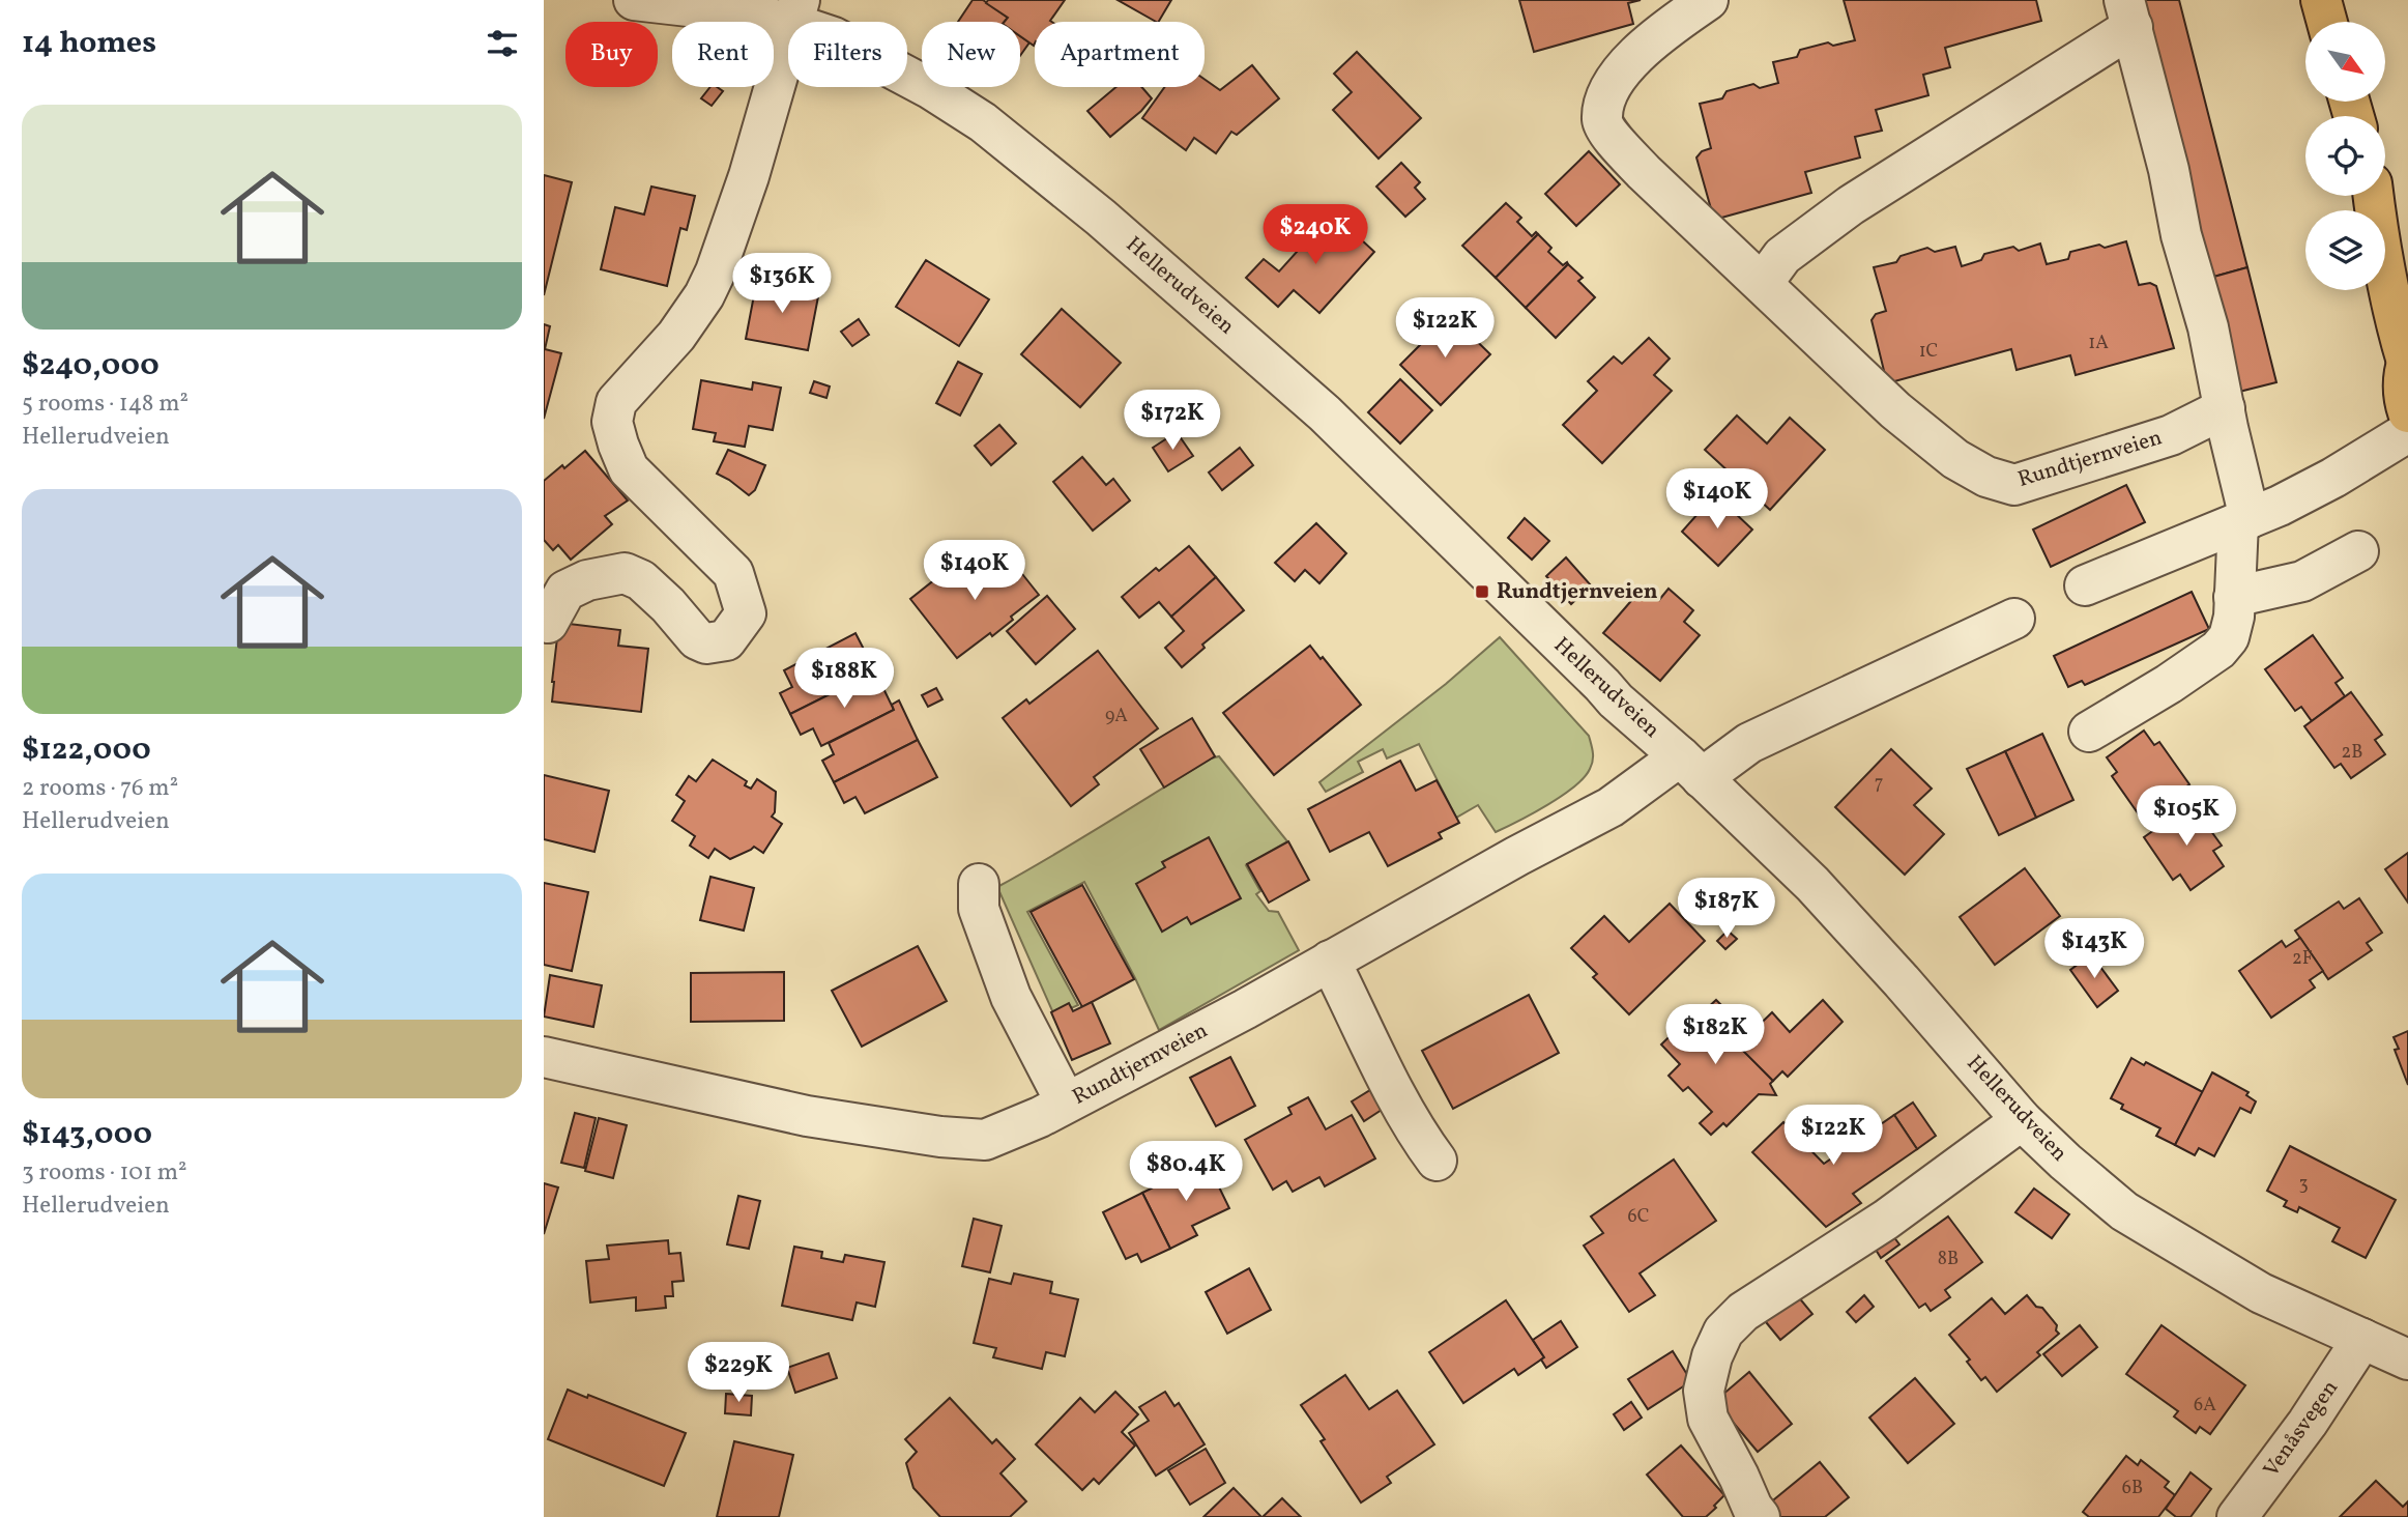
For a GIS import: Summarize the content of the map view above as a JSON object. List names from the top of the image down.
{
  "streets": {
    "street": ["Hellerudveien", "Rundtjernveien", "Venåsvegen"]
  },
  "crossings": [
    ["Hellerudveien", "Rundtjernveien"],
    ["Hellerudveien", "Venåsvegen"]
  ],
  "places": {
    "transit": ["Rundtjernveien"]
  },
  "house_numbers": [
    "1A",
    "1C",
    "9A",
    "2B",
    "7",
    "2F",
    "3",
    "6C",
    "8B",
    "6A",
    "6B"
  ],
  "north": "bottom right",
  "page": {
    "heading": "14 homes",
    "chip": [
      "Buy",
      "Rent",
      "Filters",
      "New",
      "Apartment"
    ],
    "list": [
      {
        "name": "$240,000",
        "note": "5 rooms · 148 m² · Hellerudveien"
      },
      {
        "name": "$122,000",
        "note": "2 rooms · 76 m² · Hellerudveien"
      },
      {
        "name": "$143,000",
        "note": "3 rooms · 101 m² · Hellerudveien"
      }
    ],
    "price": [
      "$240K",
      "$136K",
      "$122K",
      "$172K",
      "$140K",
      "$140K",
      "$188K",
      "$105K",
      "$187K",
      "$143K",
      "$182K",
      "$122K",
      "$80.4K",
      "$229K"
    ]
  }
}
